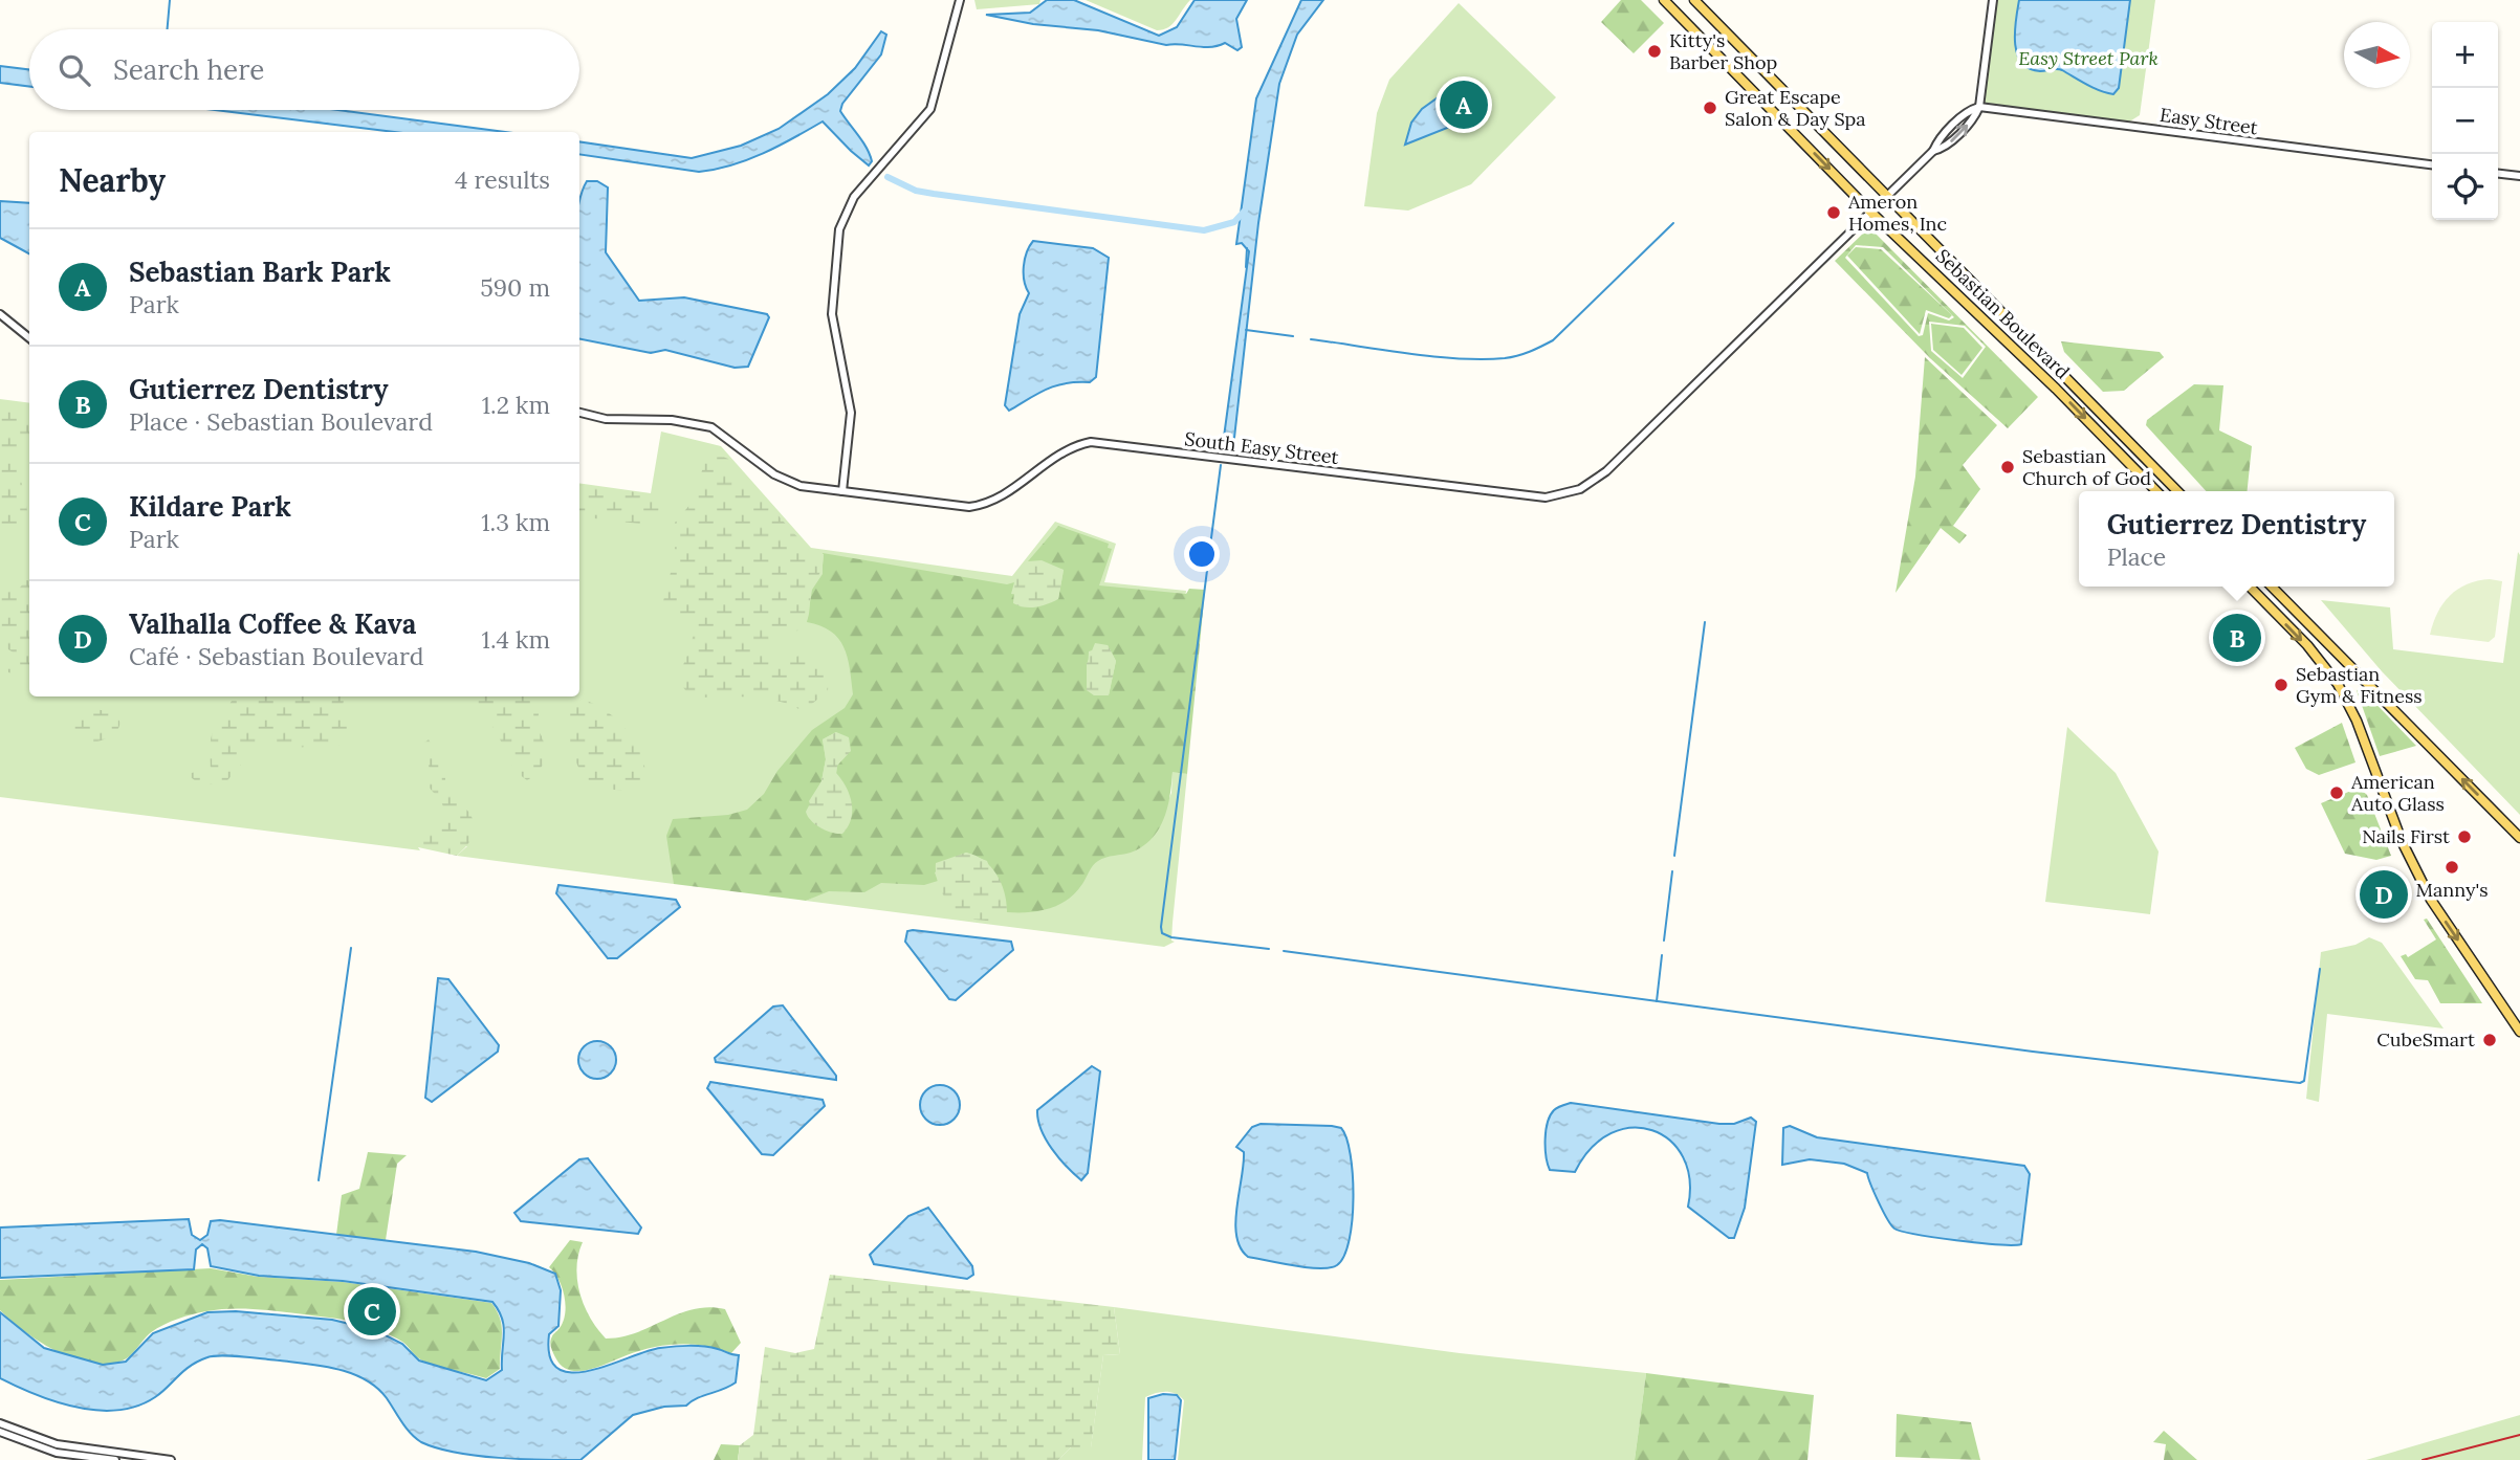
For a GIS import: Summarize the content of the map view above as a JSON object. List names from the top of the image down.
{
  "streets": {
    "main road": ["Sebastian Boulevard"],
    "street": ["Easy Street", "South Easy Street"]
  },
  "crossings": [
    ["Sebastian Boulevard", "South Easy Street"]
  ],
  "parks": ["Easy Street Park"],
  "places": [
    "Kitty's Barber Shop",
    "Great Escape Salon & Day Spa",
    "Ameron Homes, Inc",
    "Sebastian Church of God",
    "Sebastian Gym & Fitness",
    "American Auto Glass",
    "Nails First",
    "Manny's",
    "CubeSmart"
  ],
  "north": "right",
  "page": {
    "map_buttons": ["+", "−"],
    "search": "Search here",
    "pins": [
      "A",
      "B",
      "D",
      "C"
    ],
    "heading": ["Nearby", "4 results"],
    "list": [
      {
        "mark": "A",
        "name": "Sebastian Bark Park",
        "note": "Park",
        "value": "590 m"
      },
      {
        "mark": "B",
        "name": "Gutierrez Dentistry",
        "note": "Place · Sebastian Boulevard",
        "value": "1.2 km"
      },
      {
        "mark": "C",
        "name": "Kildare Park",
        "note": "Park",
        "value": "1.3 km"
      },
      {
        "mark": "D",
        "name": "Valhalla Coffee & Kava",
        "note": "Café · Sebastian Boulevard",
        "value": "1.4 km"
      }
    ],
    "popup": ["Gutierrez Dentistry", "Place"]
  }
}
